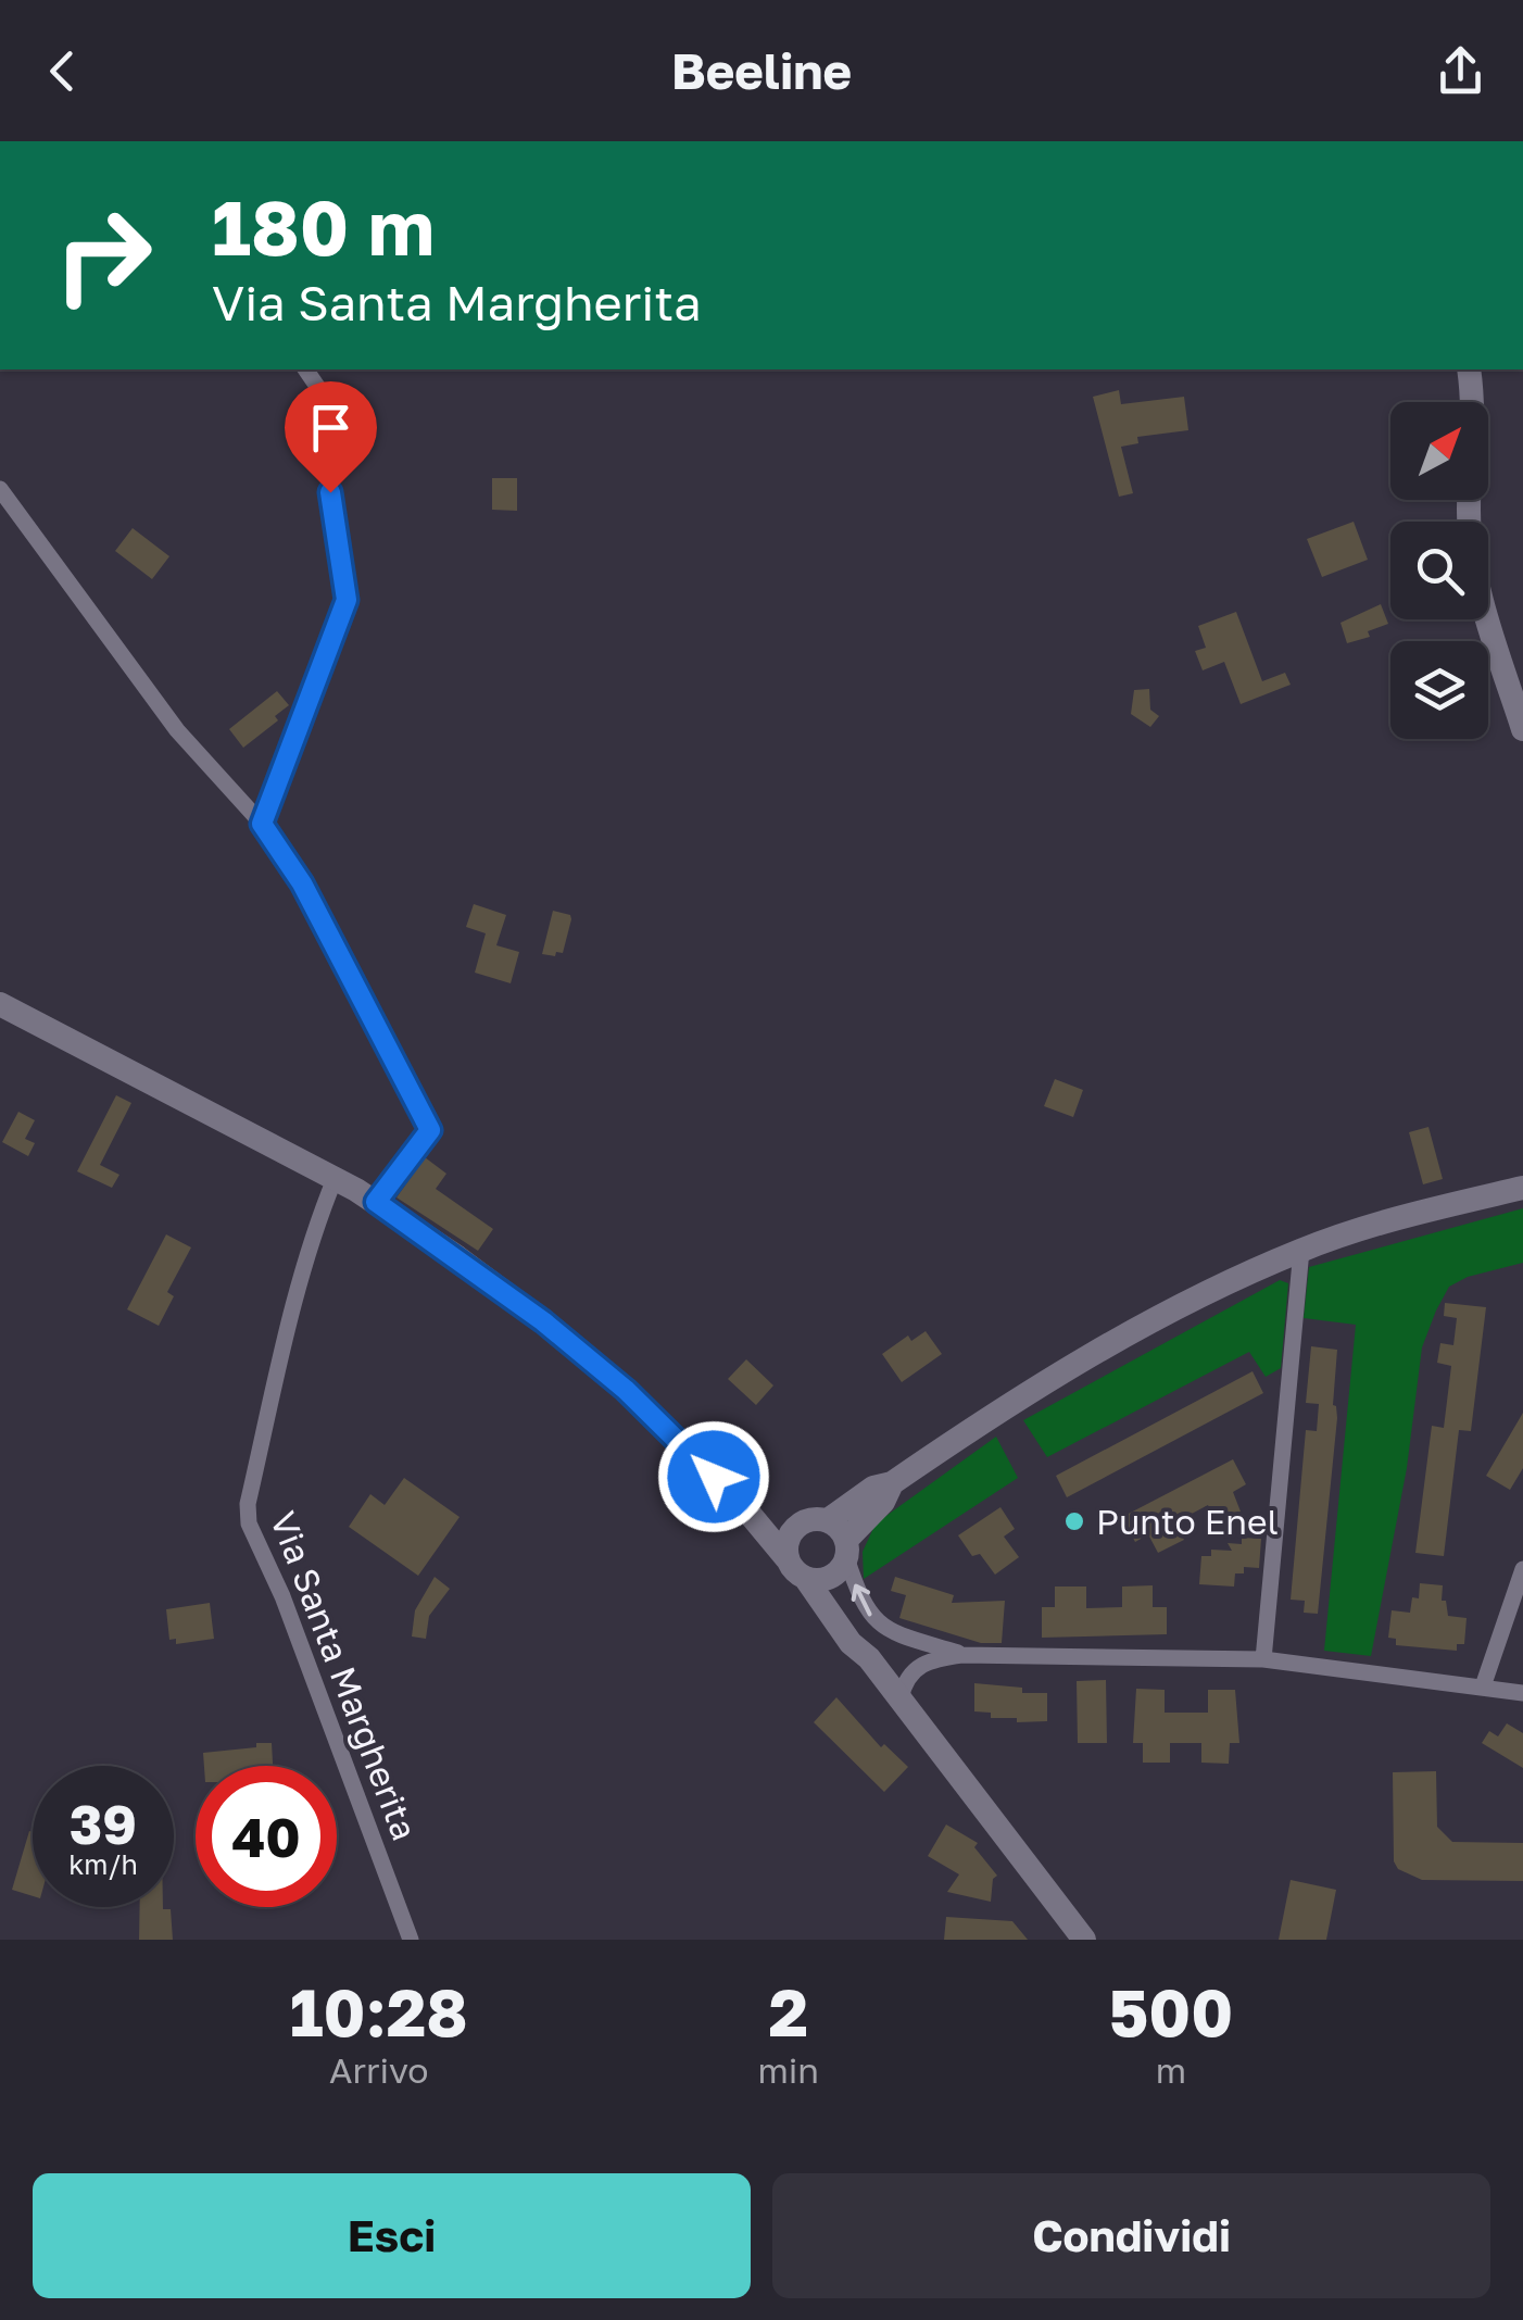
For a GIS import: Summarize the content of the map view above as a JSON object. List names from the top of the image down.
{
  "streets": {
    "street": ["Via Santa Margherita"]
  },
  "places": ["Punto Enel"],
  "north": "top right",
  "page": {
    "header": "Beeline",
    "turn": ["180 m", "Via Santa Margherita"],
    "speed": "39 km/h",
    "limit": "40",
    "eta": [
      "10:28",
      "Arrivo",
      "2",
      "min",
      "500",
      "m"
    ],
    "buttons": ["Esci", "Condividi"]
  }
}
